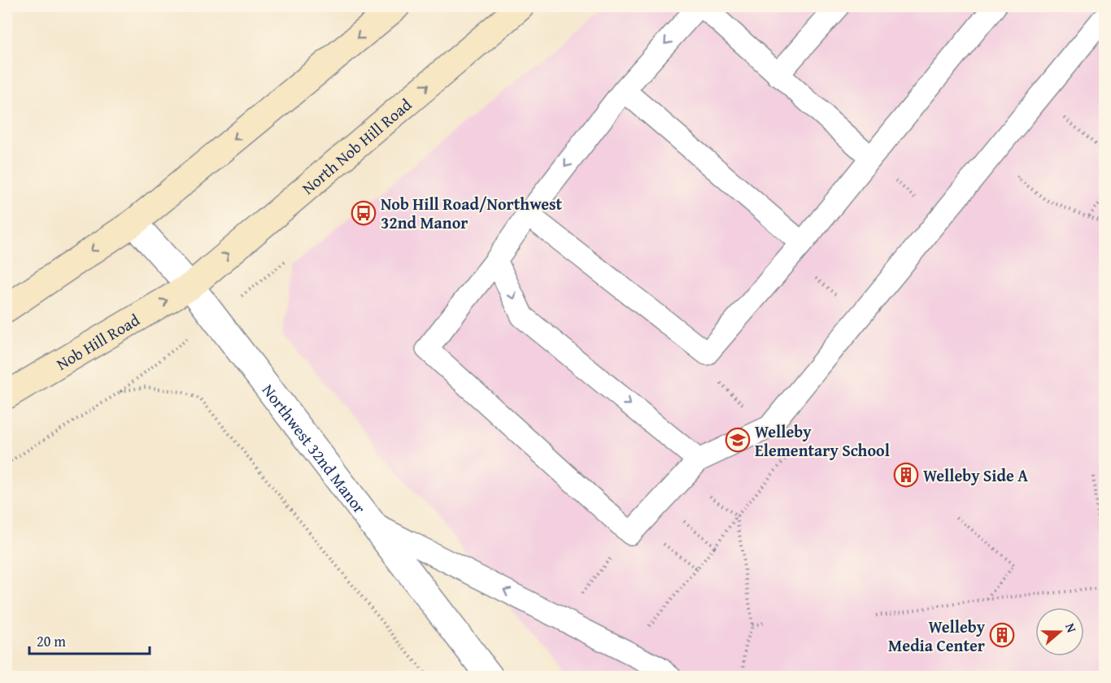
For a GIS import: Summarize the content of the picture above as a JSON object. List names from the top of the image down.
{
  "streets": {
    "main road": ["North Nob Hill Road", "Nob Hill Road"],
    "street": ["Northwest 32nd Manor"]
  },
  "crossings": [
    ["North Nob Hill Road", "Nob Hill Road"],
    ["North Nob Hill Road", "Northwest 32nd Manor"],
    ["Nob Hill Road", "Northwest 32nd Manor"]
  ],
  "places": {
    "bus stop": ["Nob Hill Road/Northwest 32nd Manor"],
    "school or university": ["Welleby Elementary School"],
    "building": ["Welleby Side A", "Welleby Media Center"]
  },
  "scale_bar": "20 m",
  "north": "right"
}
